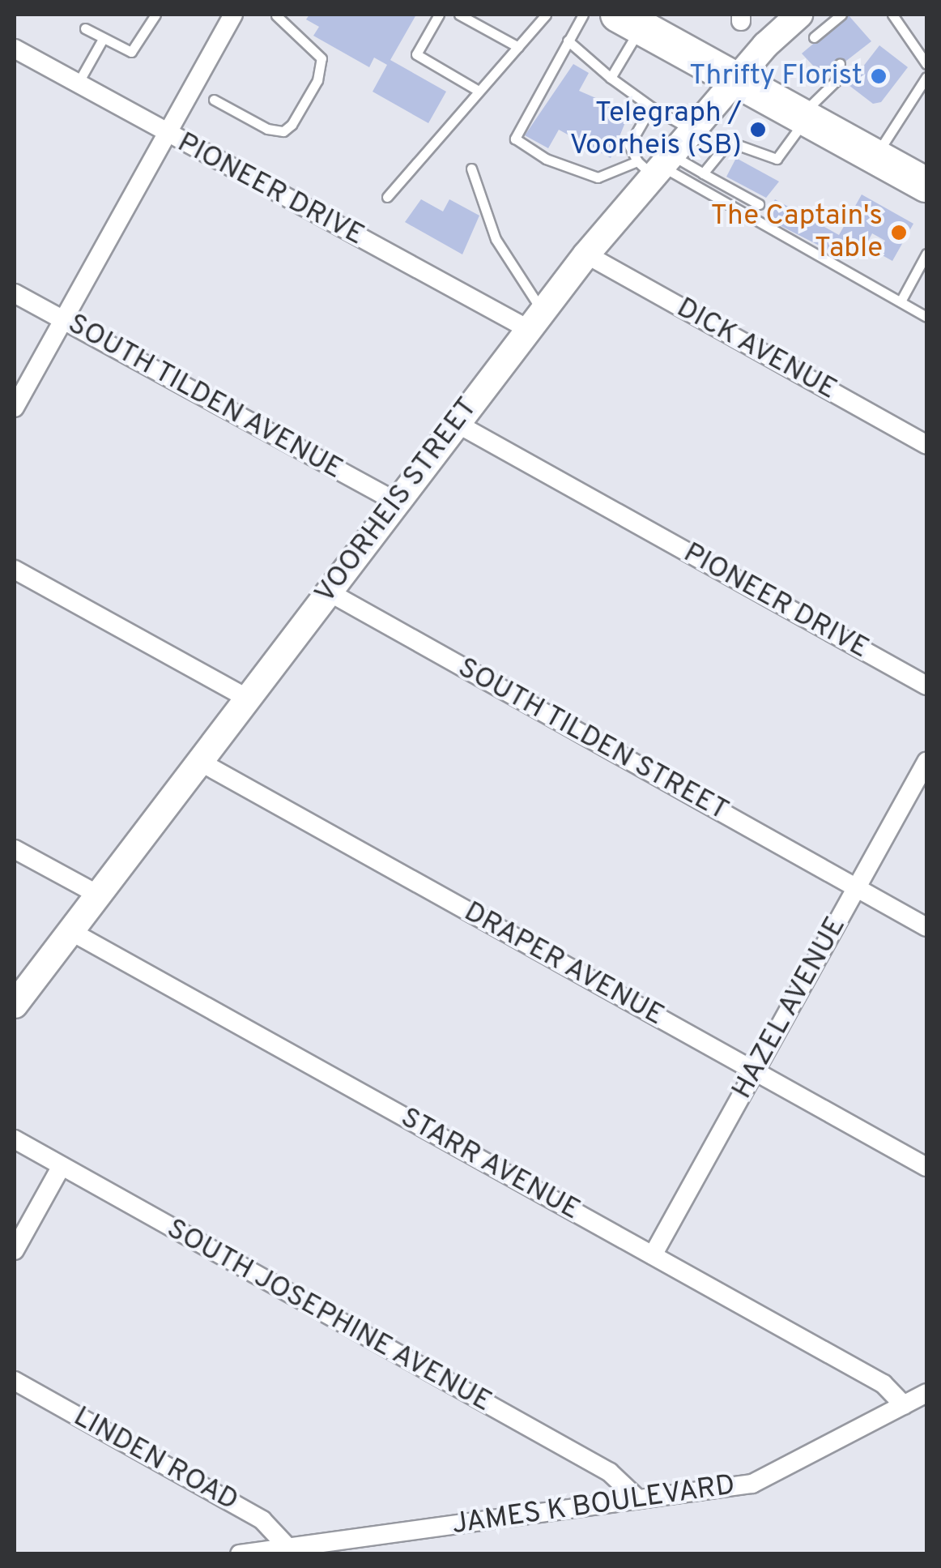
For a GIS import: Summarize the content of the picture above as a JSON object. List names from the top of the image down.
{
  "streets": {
    "street": [
      "PIONEER DRIVE",
      "DICK AVENUE",
      "SOUTH TILDEN AVENUE",
      "VOORHEIS STREET",
      "SOUTH TILDEN STREET",
      "DRAPER AVENUE",
      "HAZEL AVENUE",
      "STARR AVENUE",
      "SOUTH JOSEPHINE AVENUE",
      "LINDEN ROAD",
      "JAMES K BOULEVARD"
    ]
  },
  "crossings": [
    ["PIONEER DRIVE", "VOORHEIS STREET"],
    ["DICK AVENUE", "VOORHEIS STREET"],
    ["SOUTH TILDEN AVENUE", "VOORHEIS STREET"],
    ["VOORHEIS STREET", "SOUTH TILDEN STREET"],
    ["VOORHEIS STREET", "DRAPER AVENUE"],
    ["VOORHEIS STREET", "STARR AVENUE"],
    ["SOUTH TILDEN STREET", "HAZEL AVENUE"],
    ["DRAPER AVENUE", "HAZEL AVENUE"],
    ["HAZEL AVENUE", "STARR AVENUE"],
    ["STARR AVENUE", "JAMES K BOULEVARD"],
    ["SOUTH JOSEPHINE AVENUE", "JAMES K BOULEVARD"],
    ["LINDEN ROAD", "JAMES K BOULEVARD"]
  ],
  "places": ["Thrifty Florist", "Telegraph / Voorheis (SB)", "The Captain's Table"]
}
